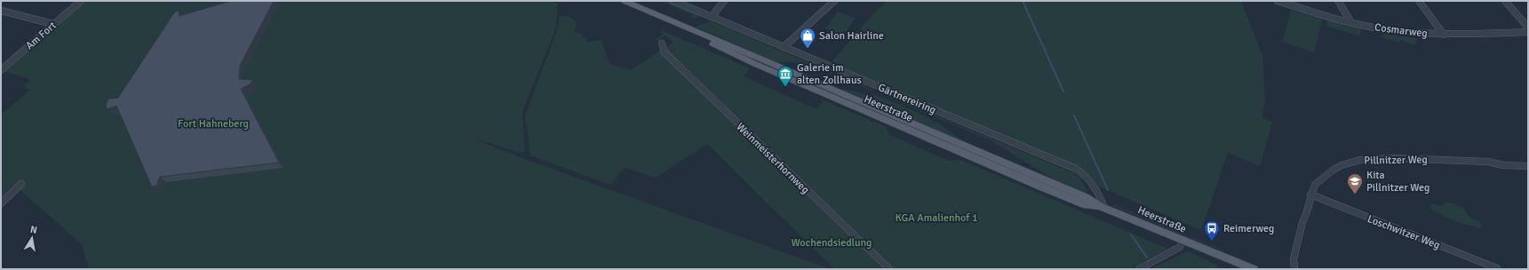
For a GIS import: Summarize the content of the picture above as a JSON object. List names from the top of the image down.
{
  "streets": {
    "main road": ["Heerstraße"],
    "street": [
      "Cosmarweg",
      "Am Fort",
      "Gärtnereiring",
      "Weinmeisterhornweg",
      "Pillnitzer Weg",
      "Loschwitzer Weg"
    ]
  },
  "crossings": [
    ["Gärtnereiring", "Heerstraße"],
    ["Pillnitzer Weg", "Loschwitzer Weg"]
  ],
  "parks": ["Fort Hahneberg", "KGA Amalienhof 1", "Wochendsiedlung"],
  "places": {
    "shop": ["Salon Hairline"],
    "museum": ["Galerie im alten Zollhaus"],
    "school or university": ["Kita Pillnitzer Weg"],
    "bus stop": ["Reimerweg"]
  },
  "north": "top"
}
